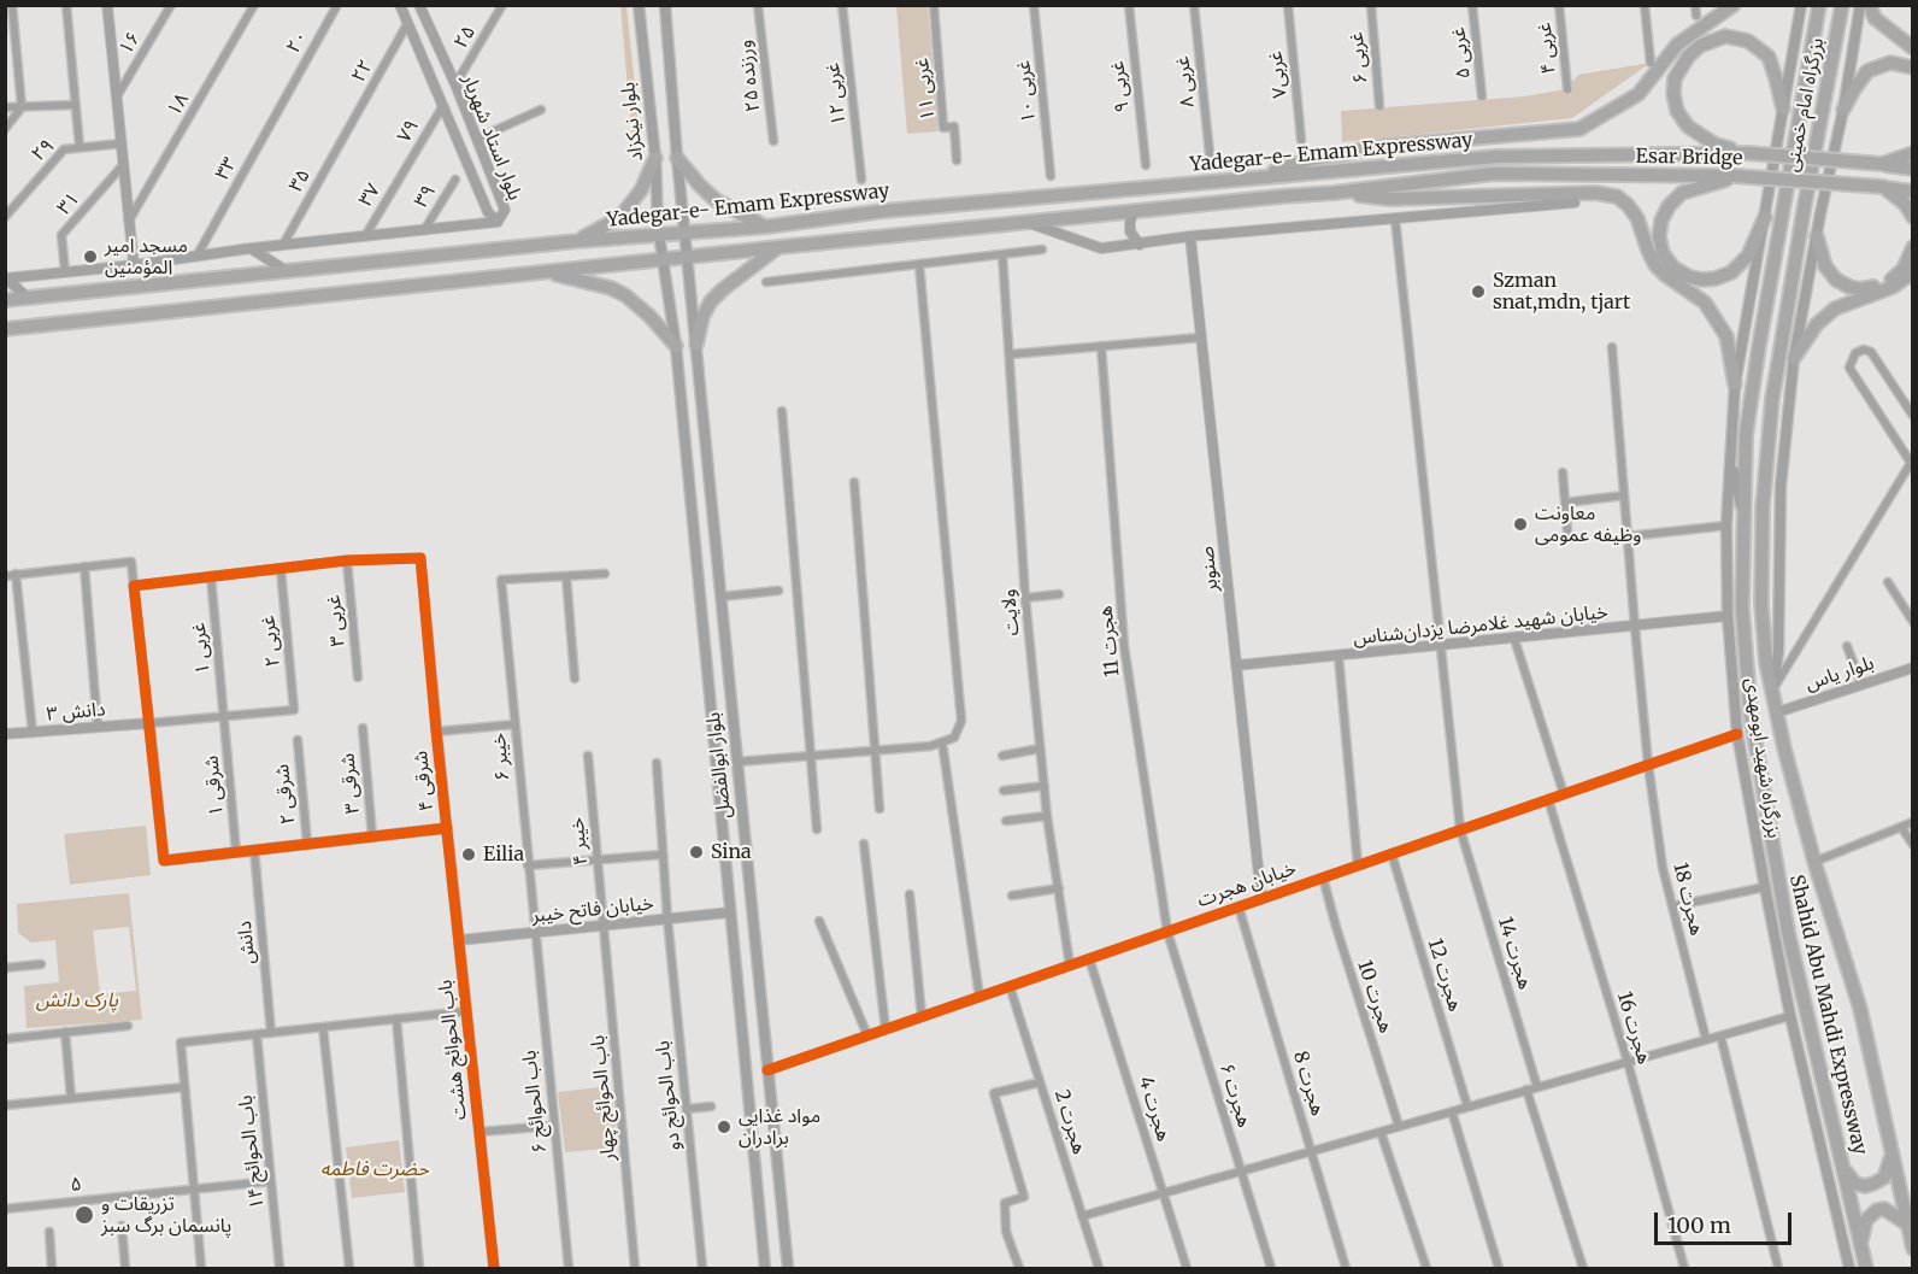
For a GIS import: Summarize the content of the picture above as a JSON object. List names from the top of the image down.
{
  "streets": {
    "highway": [
      "بزرگراه امام خمینی",
      "Yadegar-e- Emam Expressway",
      "Esar Bridge",
      "Shahid Abu Mahdi Expressway"
    ],
    "main road": ["بلوار نیکزاد", "بزرگراه شهید ابومهدی", "بلوار ابوالفضل"],
    "street": [
      "۲۵",
      "۲۰",
      "۱۶",
      "غربی ۴",
      "غربی ۵",
      "غربی ۶",
      "۲۲",
      "غربی۷",
      "ورزنده ۲۵",
      "غربی ۸",
      "غربی ۹",
      "غربی ۱۱",
      "غربی ۱۰",
      "غربی ۱۲",
      "۱۸",
      "۷۹",
      "بلوار استاد شهریار",
      "۲۹",
      "۳۳",
      "۳۵",
      "۳۷",
      "۳۹",
      "۳۱",
      "صنوبر",
      "ولایت",
      "۳ غربی",
      "خیابان شهید غلامرضا یزدان‌شناس",
      "۲ غربی",
      "هجرت 11",
      "۱ غربی",
      "بلوار یاس",
      "دانش ۳",
      "خیبر ۶",
      "۴ شرقی",
      "۳ شرقی",
      "۱ شرقی",
      "۲ شرقی",
      "خیبر ۴",
      "خیابان هجرت",
      "هجرت 18",
      "خیابان فاتح خیبر",
      "دانش",
      "هجرت 14",
      "هجرت 12",
      "هجرت 10",
      "هجرت 16",
      "باب الحوائج هشت",
      "هجرت 8",
      "باب الحوائج دو",
      "هجرت ۶",
      "باب الحوائج چهار",
      "باب الحوائج ۶",
      "هجرت 4",
      "هجرت 2",
      "باب الحوائج ۱۴",
      "۵"
    ]
  },
  "crossings": [
    ["۲۵", "بلوار استاد شهریار"],
    ["۲۰", "۳۳"],
    ["۲۲", "بلوار استاد شهریار"],
    ["۲۲", "۳۵"],
    ["بزرگراه امام خمینی", "Shahid Abu Mahdi Expressway"],
    ["بلوار نیکزاد", "Yadegar-e- Emam Expressway"],
    ["بلوار نیکزاد", "بلوار ابوالفضل"],
    ["۷۹", "بلوار استاد شهریار"],
    ["۷۹", "۳۷"],
    ["Yadegar-e- Emam Expressway", "Esar Bridge"],
    ["Yadegar-e- Emam Expressway", "بلوار ابوالفضل"],
    ["صنوبر", "خیابان شهید غلامرضا یزدان‌شناس"],
    ["صنوبر", "خیابان هجرت"],
    ["ولایت", "خیابان هجرت"],
    ["۳ غربی", "۴ شرقی"],
    ["خیابان شهید غلامرضا یزدان‌شناس", "بزرگراه شهید ابومهدی"],
    ["خیابان شهید غلامرضا یزدان‌شناس", "هجرت 18"],
    ["خیابان شهید غلامرضا یزدان‌شناس", "هجرت 14"],
    ["۲ غربی", "۱ غربی"],
    ["۲ غربی", "۱ شرقی"],
    ["هجرت 11", "خیابان هجرت"],
    ["هجرت 11", "هجرت ۶"],
    ["۱ غربی", "۱ شرقی"],
    ["بلوار یاس", "Shahid Abu Mahdi Expressway"],
    ["خیبر ۶", "خیابان فاتح خیبر"],
    ["خیبر ۶", "باب الحوائج ۶"],
    ["بزرگراه شهید ابومهدی", "خیابان هجرت"],
    ["بزرگراه شهید ابومهدی", "Shahid Abu Mahdi Expressway"],
    ["بلوار ابوالفضل", "خیابان هجرت"],
    ["بلوار ابوالفضل", "خیابان فاتح خیبر"],
    ["۴ شرقی", "باب الحوائج هشت"],
    ["خیبر ۴", "خیابان فاتح خیبر"],
    ["خیبر ۴", "باب الحوائج چهار"],
    ["خیابان هجرت", "هجرت 18"],
    ["خیابان هجرت", "هجرت 14"],
    ["خیابان هجرت", "هجرت 12"],
    ["خیابان هجرت", "هجرت 10"],
    ["خیابان هجرت", "هجرت 16"],
    ["خیابان هجرت", "هجرت 8"],
    ["خیابان هجرت", "هجرت ۶"],
    ["خیابان هجرت", "هجرت 4"],
    ["خیابان هجرت", "هجرت 2"],
    ["خیابان فاتح خیبر", "باب الحوائج هشت"],
    ["خیابان فاتح خیبر", "باب الحوائج دو"],
    ["خیابان فاتح خیبر", "باب الحوائج چهار"],
    ["خیابان فاتح خیبر", "باب الحوائج ۶"],
    ["باب الحوائج ۱۴", "۵"]
  ],
  "parks": ["پارک دانش", "حضرت فاطمه"],
  "places": [
    "مسجد امیر المؤمنین",
    "Szman snat,mdn, tjart",
    "معاونت وظیفه عمومی",
    "Sina",
    "Eilia",
    "مواد غذایی برادران",
    "تزریقات و پانسمان برگ سبز"
  ],
  "scale_bar": "100 m"
}
